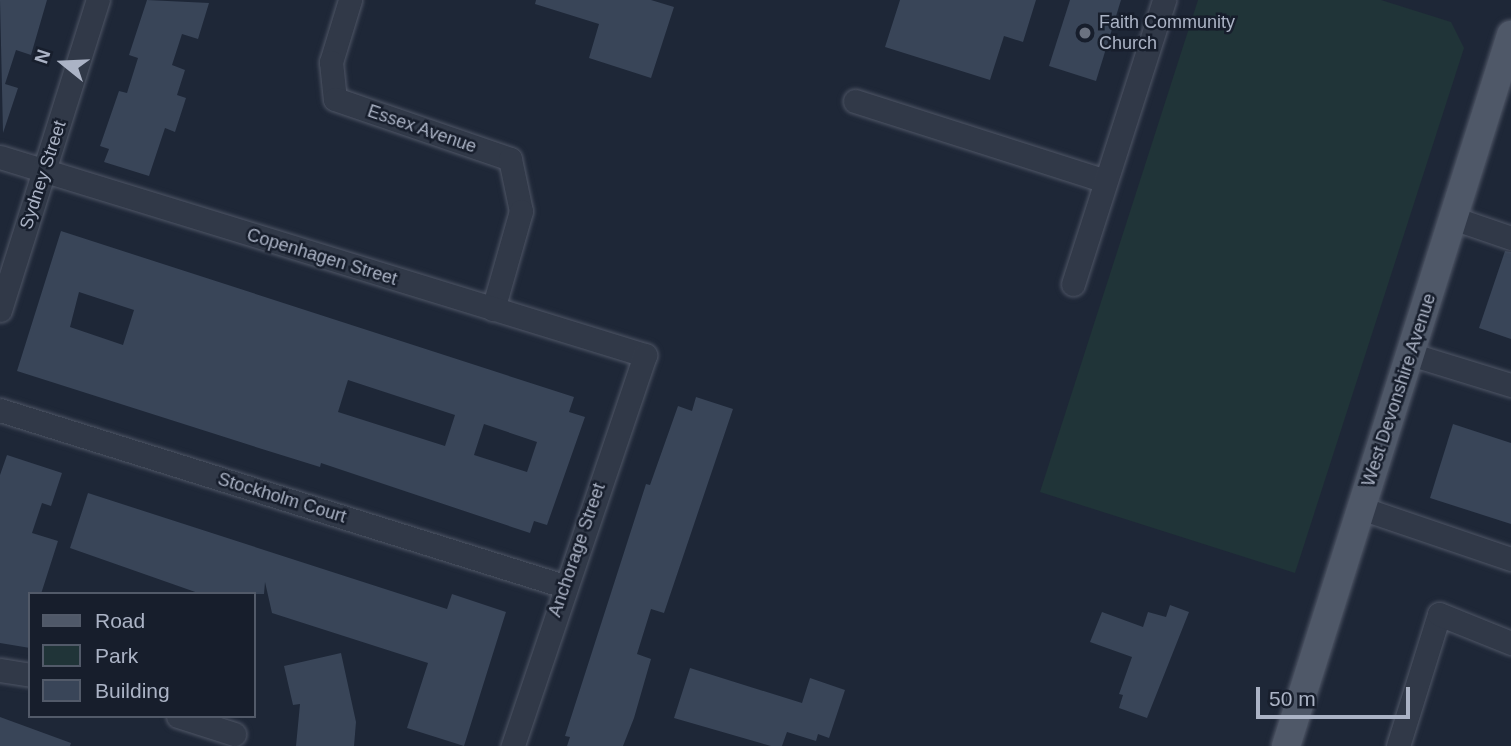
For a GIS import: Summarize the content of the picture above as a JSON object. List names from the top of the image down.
{
  "streets": {
    "main road": ["West Devonshire Avenue"],
    "street": [
      "Essex Avenue",
      "Sydney Street",
      "Copenhagen Street",
      "Stockholm Court",
      "Anchorage Street"
    ]
  },
  "crossings": [
    ["Essex Avenue", "Copenhagen Street"],
    ["Sydney Street", "Copenhagen Street"],
    ["Copenhagen Street", "Anchorage Street"],
    ["Stockholm Court", "Anchorage Street"]
  ],
  "places": ["Faith Community Church"],
  "legend": ["Road", "Park", "Building"],
  "scale_bar": "50 m",
  "north": "left"
}
